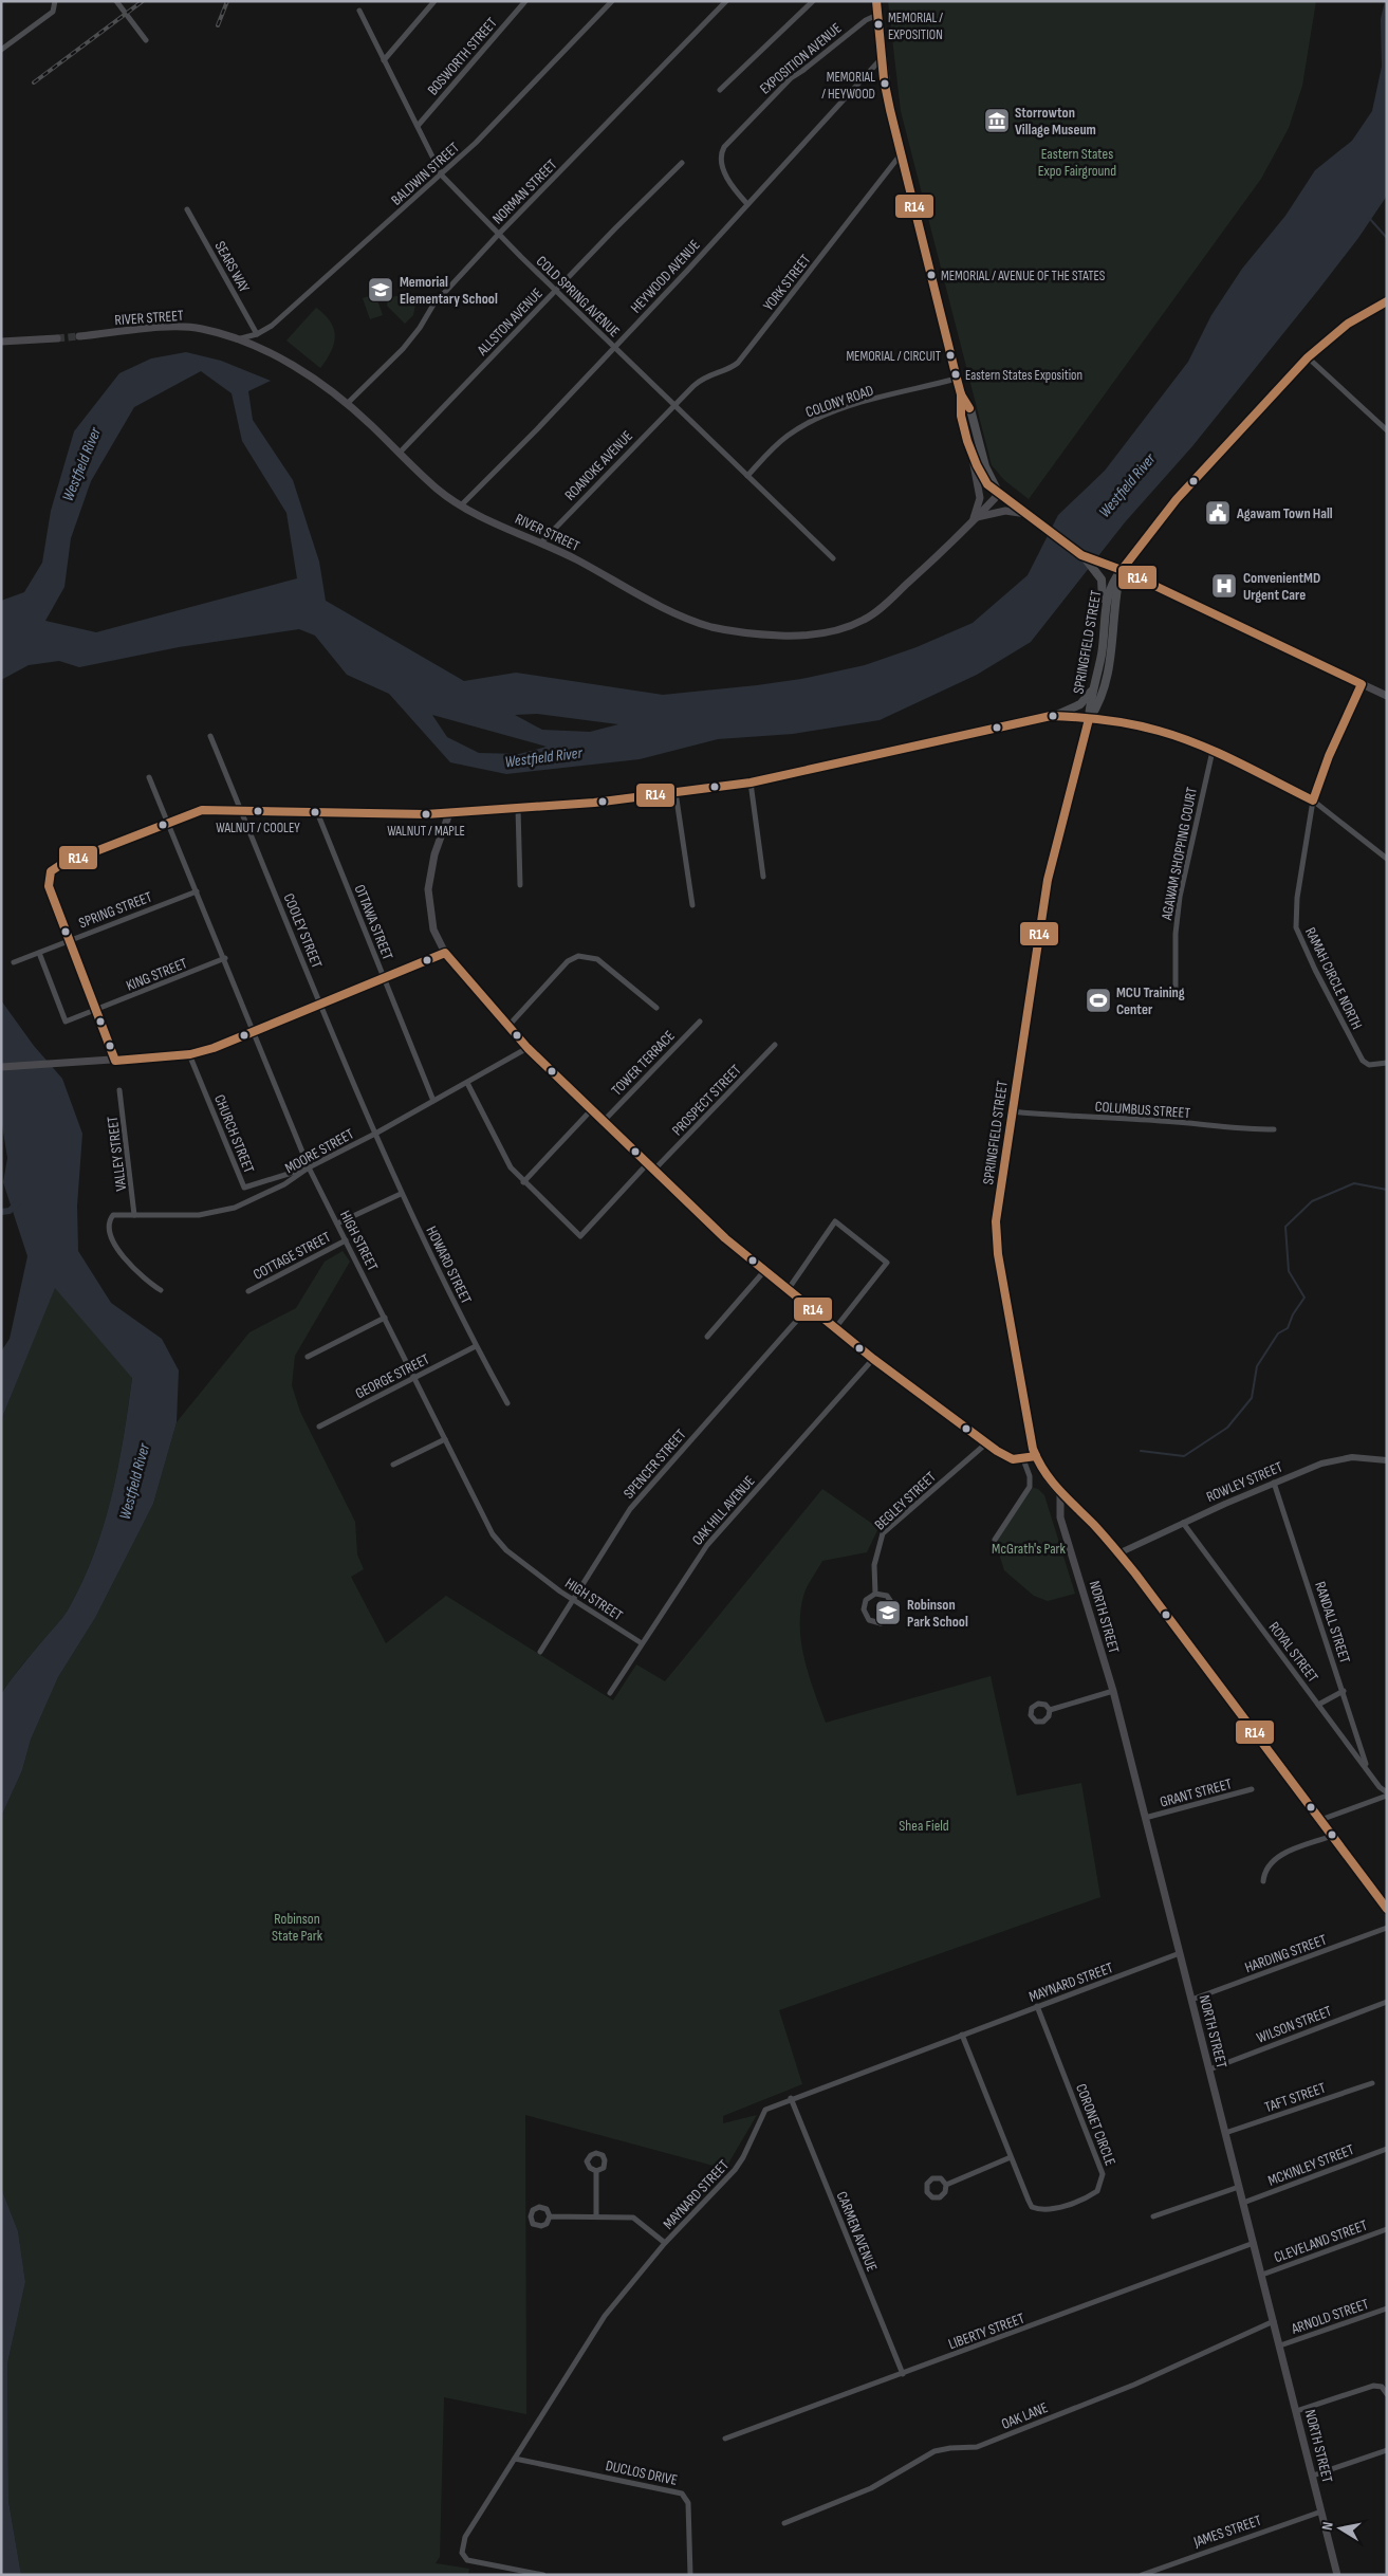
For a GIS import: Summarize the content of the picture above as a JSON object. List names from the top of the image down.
{
  "streets": {
    "main road": ["RIVER STREET", "SPRINGFIELD STREET", "NORTH STREET"],
    "street": [
      "BOSWORTH STREET",
      "EXPOSITION AVENUE",
      "BALDWIN STREET",
      "NORMAN STREET",
      "SEARS WAY",
      "HEYWOOD AVENUE",
      "YORK STREET",
      "COLD SPRING AVENUE",
      "ALLSTON AVENUE",
      "COLONY ROAD",
      "ROANOKE AVENUE",
      "AGAWAM SHOPPING COURT",
      "SPRING STREET",
      "OTTAWA STREET",
      "COOLEY STREET",
      "KING STREET",
      "RAMAH CIRCLE NORTH",
      "TOWER TERRACE",
      "PROSPECT STREET",
      "COLUMBUS STREET",
      "CHURCH STREET",
      "MOORE STREET",
      "VALLEY STREET",
      "HIGH STREET",
      "COTTAGE STREET",
      "HOWARD STREET",
      "GEORGE STREET",
      "SPENCER STREET",
      "ROWLEY STREET",
      "BEGLEY STREET",
      "OAK HILL AVENUE",
      "RANDALL STREET",
      "ROYAL STREET",
      "GRANT STREET",
      "HARDING STREET",
      "MAYNARD STREET",
      "WILSON STREET",
      "TAFT STREET",
      "CORONET CIRCLE",
      "MCKINLEY STREET",
      "CARMEN AVENUE",
      "CLEVELAND STREET",
      "ARNOLD STREET",
      "LIBERTY STREET",
      "OAK LANE",
      "DUCLOS DRIVE",
      "JAMES STREET"
    ]
  },
  "crossings": [
    ["BOSWORTH STREET", "COLD SPRING AVENUE"],
    ["EXPOSITION AVENUE", "HEYWOOD AVENUE"],
    ["BALDWIN STREET", "SEARS WAY"],
    ["BALDWIN STREET", "COLD SPRING AVENUE"],
    ["BALDWIN STREET", "RIVER STREET"],
    ["NORMAN STREET", "COLD SPRING AVENUE"],
    ["NORMAN STREET", "RIVER STREET"],
    ["HEYWOOD AVENUE", "COLD SPRING AVENUE"],
    ["HEYWOOD AVENUE", "RIVER STREET"],
    ["YORK STREET", "COLD SPRING AVENUE"],
    ["YORK STREET", "ROANOKE AVENUE"],
    ["COLD SPRING AVENUE", "ALLSTON AVENUE"],
    ["COLD SPRING AVENUE", "COLONY ROAD"],
    ["COLD SPRING AVENUE", "ROANOKE AVENUE"],
    ["RIVER STREET", "ALLSTON AVENUE"],
    ["RIVER STREET", "ROANOKE AVENUE"],
    ["SPRINGFIELD STREET", "COLUMBUS STREET"],
    ["SPRINGFIELD STREET", "ROWLEY STREET"],
    ["SPRINGFIELD STREET", "NORTH STREET"],
    ["SPRING STREET", "KING STREET"],
    ["SPRING STREET", "HIGH STREET"],
    ["OTTAWA STREET", "MOORE STREET"],
    ["COOLEY STREET", "MOORE STREET"],
    ["COOLEY STREET", "HOWARD STREET"],
    ["KING STREET", "HIGH STREET"],
    ["CHURCH STREET", "MOORE STREET"],
    ["CHURCH STREET", "HIGH STREET"],
    ["MOORE STREET", "VALLEY STREET"],
    ["MOORE STREET", "HIGH STREET"],
    ["MOORE STREET", "HOWARD STREET"],
    ["HIGH STREET", "COTTAGE STREET"],
    ["HIGH STREET", "GEORGE STREET"],
    ["HIGH STREET", "SPENCER STREET"],
    ["HIGH STREET", "OAK HILL AVENUE"],
    ["HOWARD STREET", "GEORGE STREET"],
    ["ROWLEY STREET", "RANDALL STREET"],
    ["ROWLEY STREET", "ROYAL STREET"],
    ["NORTH STREET", "GRANT STREET"],
    ["NORTH STREET", "HARDING STREET"],
    ["NORTH STREET", "MAYNARD STREET"],
    ["NORTH STREET", "WILSON STREET"],
    ["NORTH STREET", "TAFT STREET"],
    ["NORTH STREET", "MCKINLEY STREET"],
    ["NORTH STREET", "CLEVELAND STREET"],
    ["NORTH STREET", "ARNOLD STREET"],
    ["NORTH STREET", "LIBERTY STREET"],
    ["NORTH STREET", "OAK LANE"],
    ["NORTH STREET", "JAMES STREET"],
    ["RANDALL STREET", "ROYAL STREET"],
    ["MAYNARD STREET", "CORONET CIRCLE"],
    ["MAYNARD STREET", "CARMEN AVENUE"],
    ["MAYNARD STREET", "DUCLOS DRIVE"],
    ["CARMEN AVENUE", "LIBERTY STREET"]
  ],
  "water": ["Westfield River"],
  "parks": [
    "Eastern States Expo Fairground",
    "McGrath's Park",
    "Shea Field",
    "Robinson State Park"
  ],
  "places": {
    "other": [
      "MEMORIAL / EXPOSITION",
      "MEMORIAL / HEYWOOD",
      "MEMORIAL / AVENUE OF THE STATES",
      "MEMORIAL / CIRCUIT",
      "Eastern States Exposition",
      "WALNUT / COOLEY",
      "WALNUT / MAPLE"
    ],
    "museum": ["Storrowton Village Museum"],
    "school or university": ["Memorial Elementary School", "Robinson Park School"],
    "public building": ["Agawam Town Hall"],
    "hospital": ["ConvenientMD Urgent Care"],
    "sports": ["MCU Training Center"]
  },
  "lines": ["transit line R14"],
  "north": "left"
}
